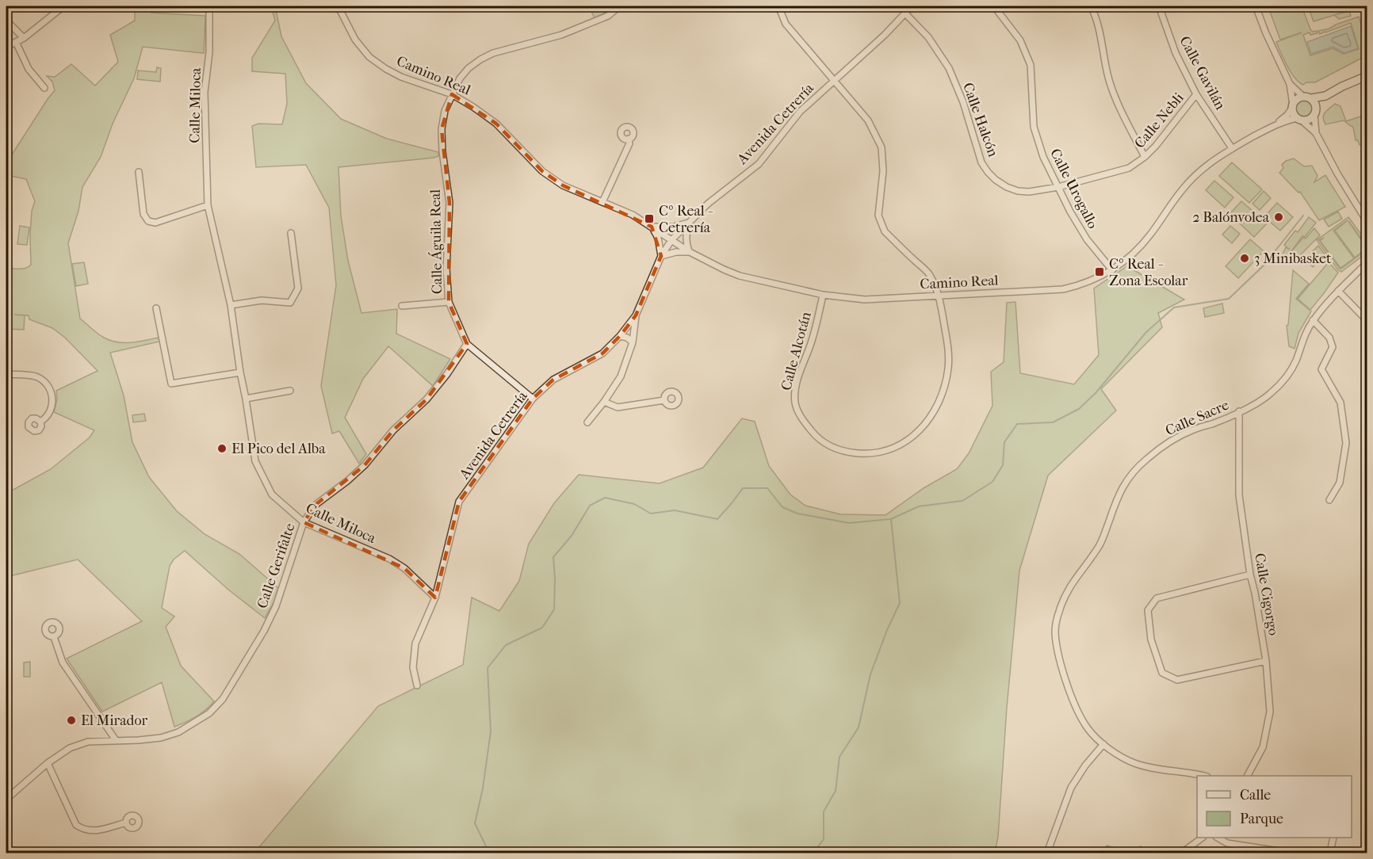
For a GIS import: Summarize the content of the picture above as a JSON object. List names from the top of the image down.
{
  "streets": {
    "street": [
      "Calle Gavilán",
      "Camino Real",
      "Calle Miloca",
      "Calle Halcón",
      "Calle Nebli",
      "Avenida Cetrería",
      "Calle Urogallo",
      "Calle Águila Real",
      "Calle Alcotán",
      "Calle Sacre",
      "Calle Gerifalte",
      "Calle Cigorgo"
    ]
  },
  "crossings": [
    ["Calle Gavilán", "Camino Real"],
    ["Calle Gavilán", "Calle Nebli"],
    ["Camino Real", "Avenida Cetrería"],
    ["Camino Real", "Calle Urogallo"],
    ["Camino Real", "Calle Águila Real"],
    ["Camino Real", "Calle Alcotán"],
    ["Calle Miloca", "Avenida Cetrería"],
    ["Calle Miloca", "Calle Gerifalte"],
    ["Calle Halcón", "Calle Nebli"],
    ["Calle Halcón", "Avenida Cetrería"],
    ["Calle Halcón", "Calle Urogallo"],
    ["Calle Nebli", "Calle Urogallo"],
    ["Avenida Cetrería", "Calle Águila Real"],
    ["Avenida Cetrería", "Calle Alcotán"],
    ["Calle Águila Real", "Calle Gerifalte"],
    ["Calle Sacre", "Calle Cigorgo"]
  ],
  "places": {
    "other": [
      "2 Balónvolea",
      "3 Minibasket",
      "El Pico del Alba",
      "El Mirador"
    ],
    "transit": ["Cº Real - Cetrería", "Cº Real - Zona Escolar"]
  },
  "legend": ["Calle", "Parque"]
}
